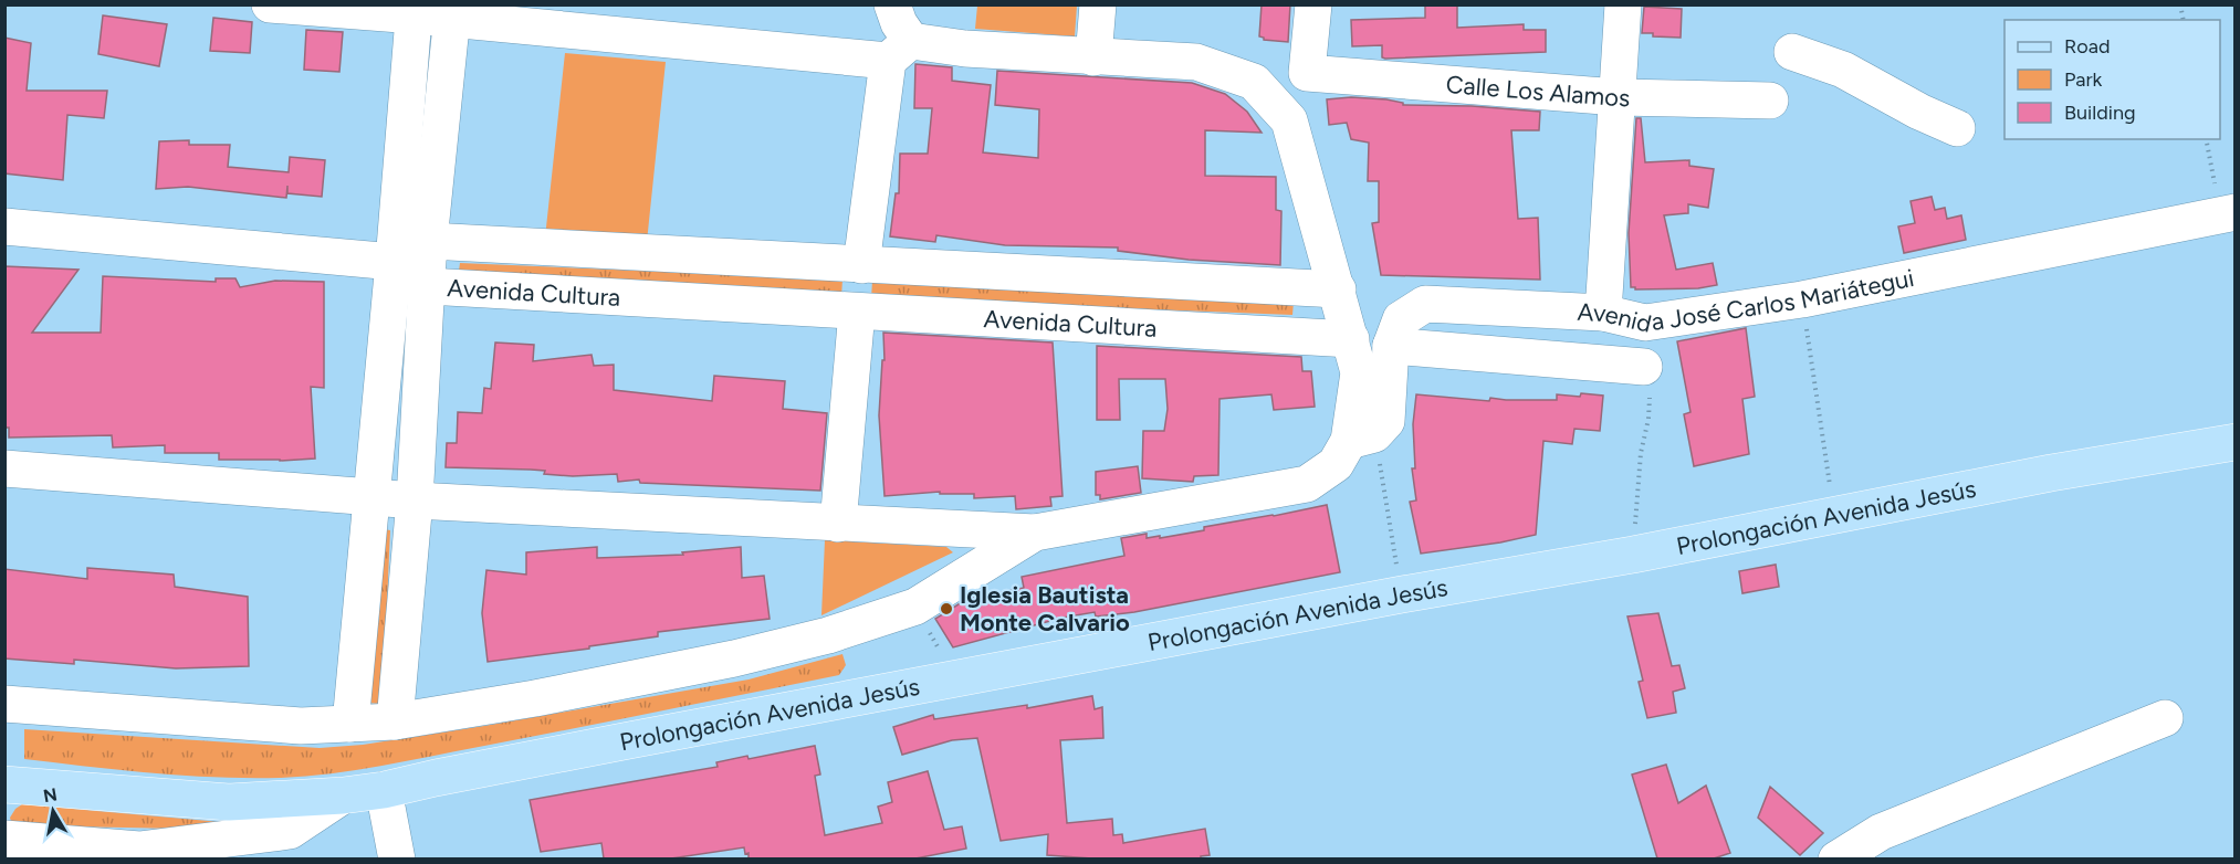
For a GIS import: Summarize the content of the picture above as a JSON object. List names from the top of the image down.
{
  "streets": {
    "main road": ["Prolongación Avenida Jesús"],
    "street": ["Calle Los Alamos", "Avenida Cultura", "Avenida José Carlos Mariátegui"]
  },
  "places": ["Iglesia Bautista Monte Calvario"],
  "legend": ["Road", "Park", "Building"],
  "north": "top"
}
